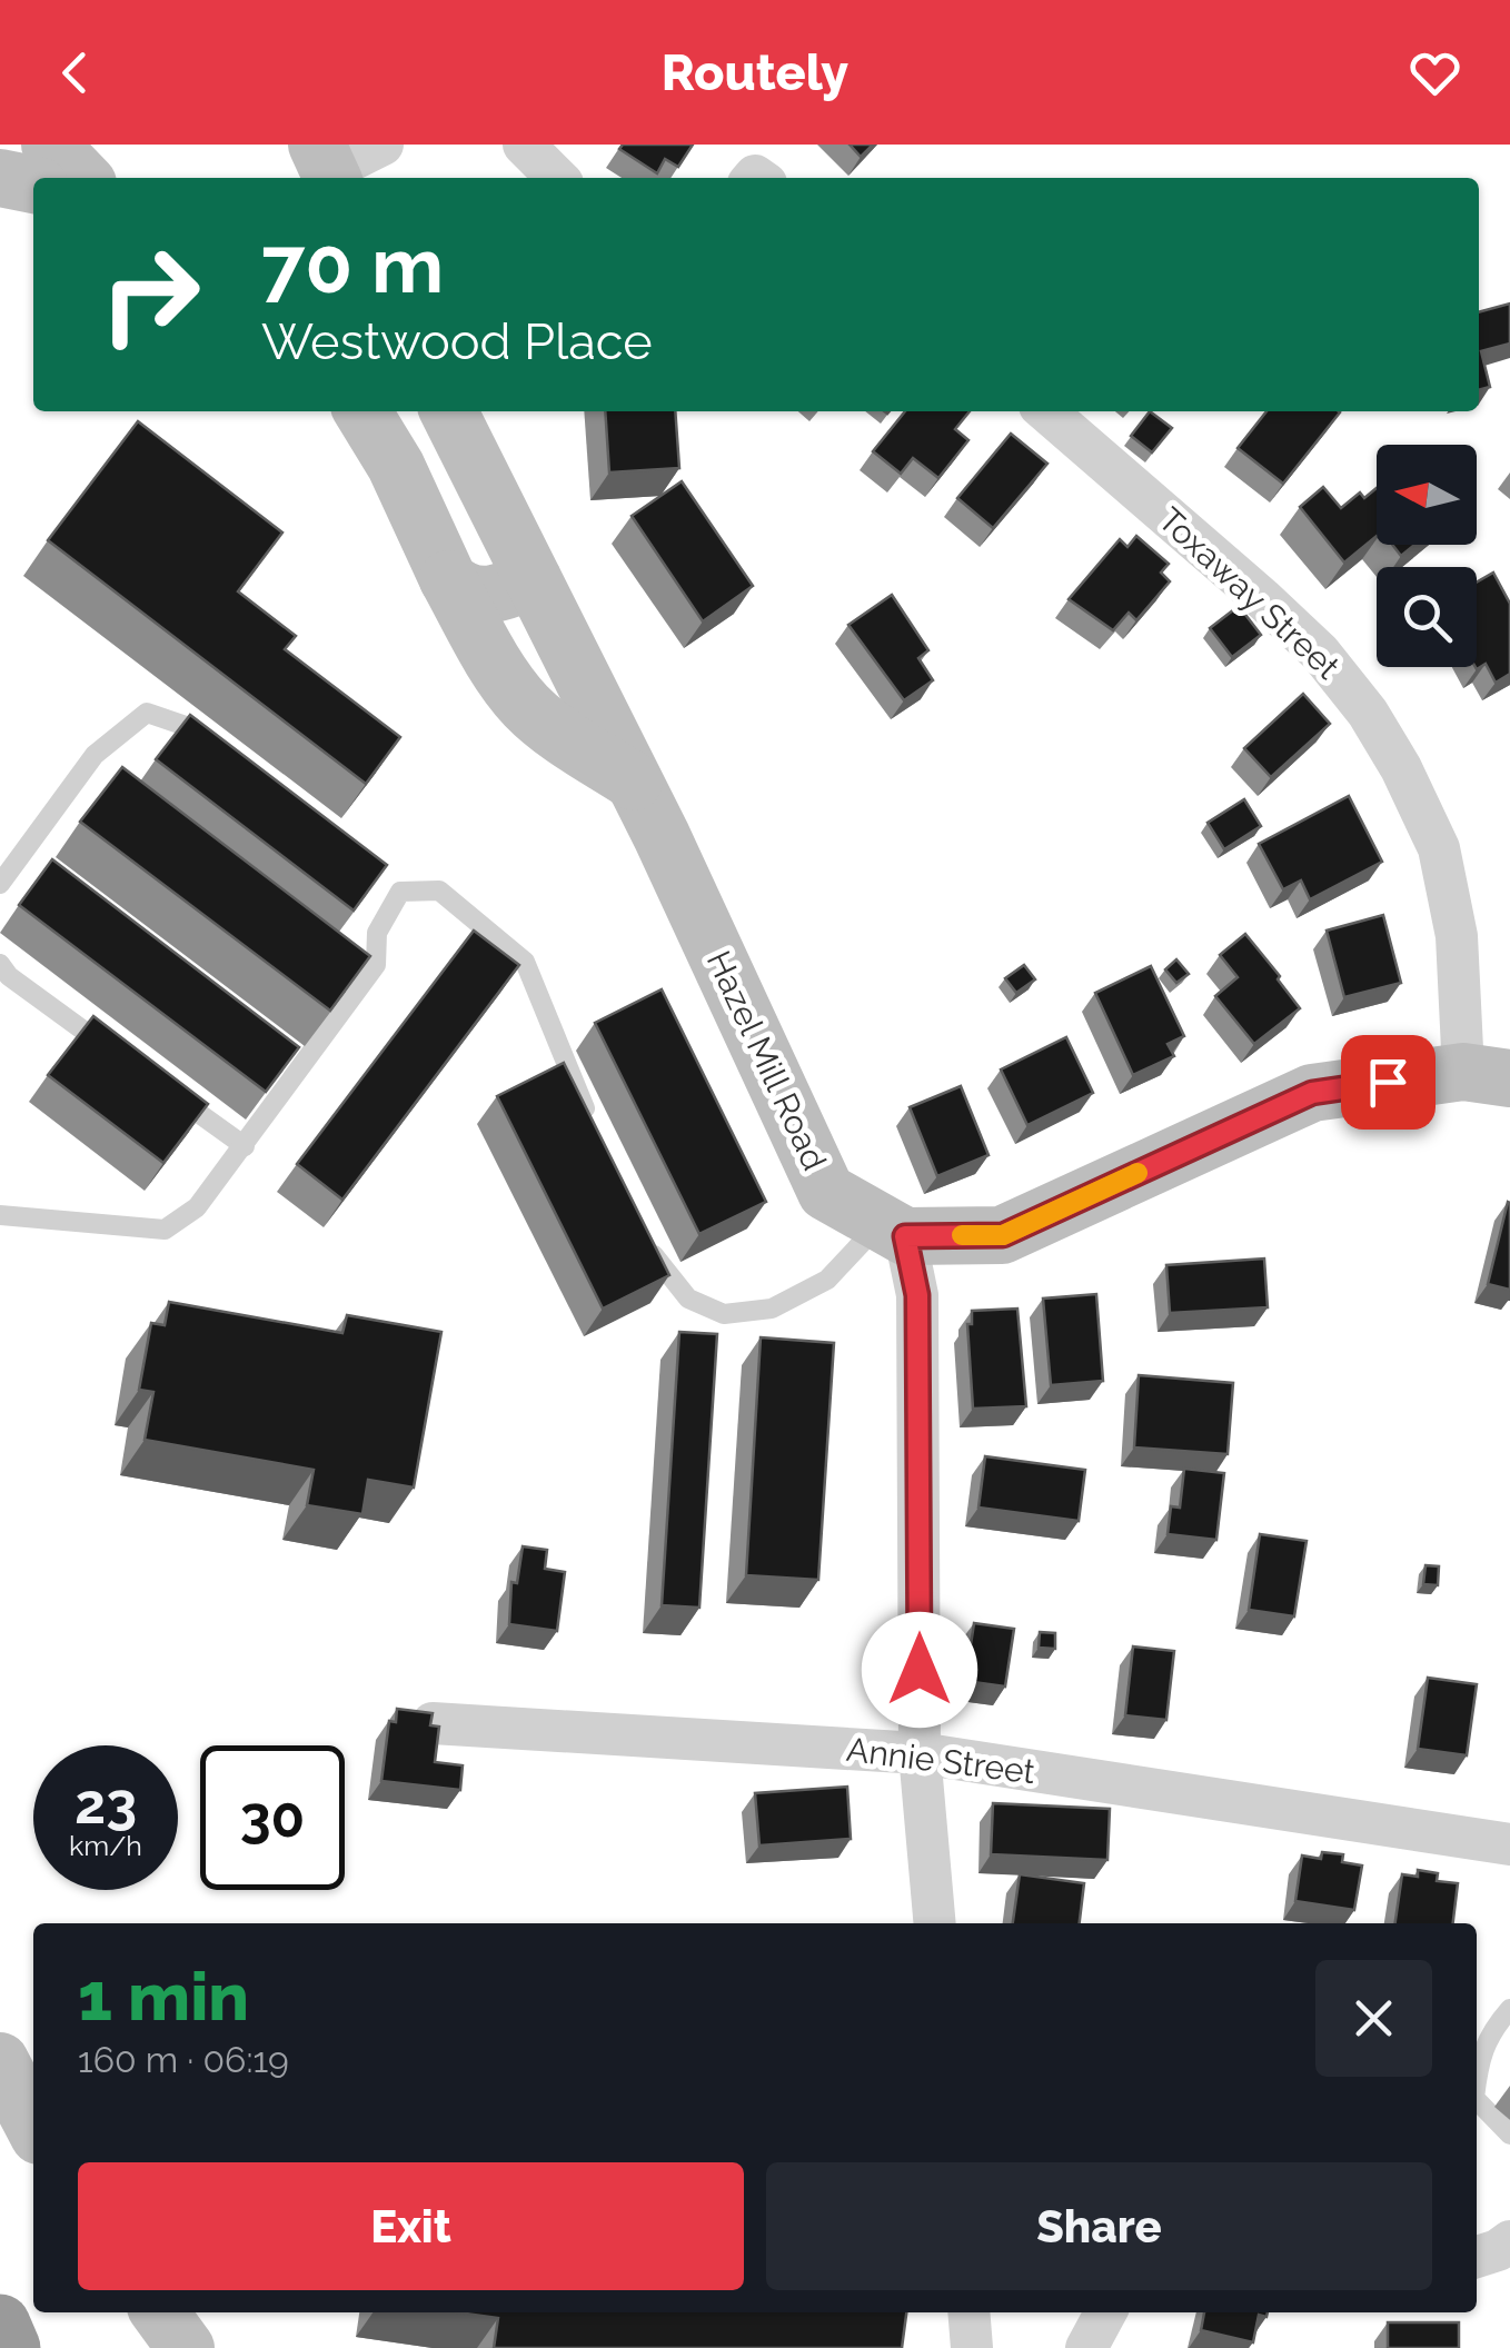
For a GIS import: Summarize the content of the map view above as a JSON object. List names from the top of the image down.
{
  "streets": {
    "street": ["Toxaway Street", "Hazel Mill Road", "Annie Street"]
  },
  "north": "left",
  "page": {
    "header": "Routely",
    "turn": ["70 m", "Westwood Place"],
    "speed": "23 km/h",
    "limit": "30",
    "heading": ["1 min", "160 m · 06:19"],
    "buttons": ["Exit", "Share"]
  }
}
